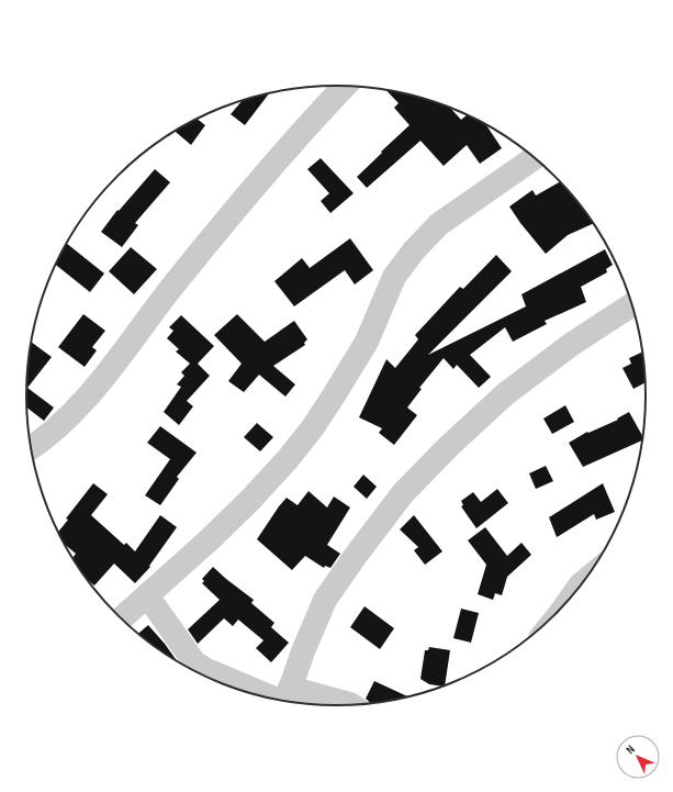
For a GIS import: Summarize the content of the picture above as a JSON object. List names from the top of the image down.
{
  "north": "top left"
}
